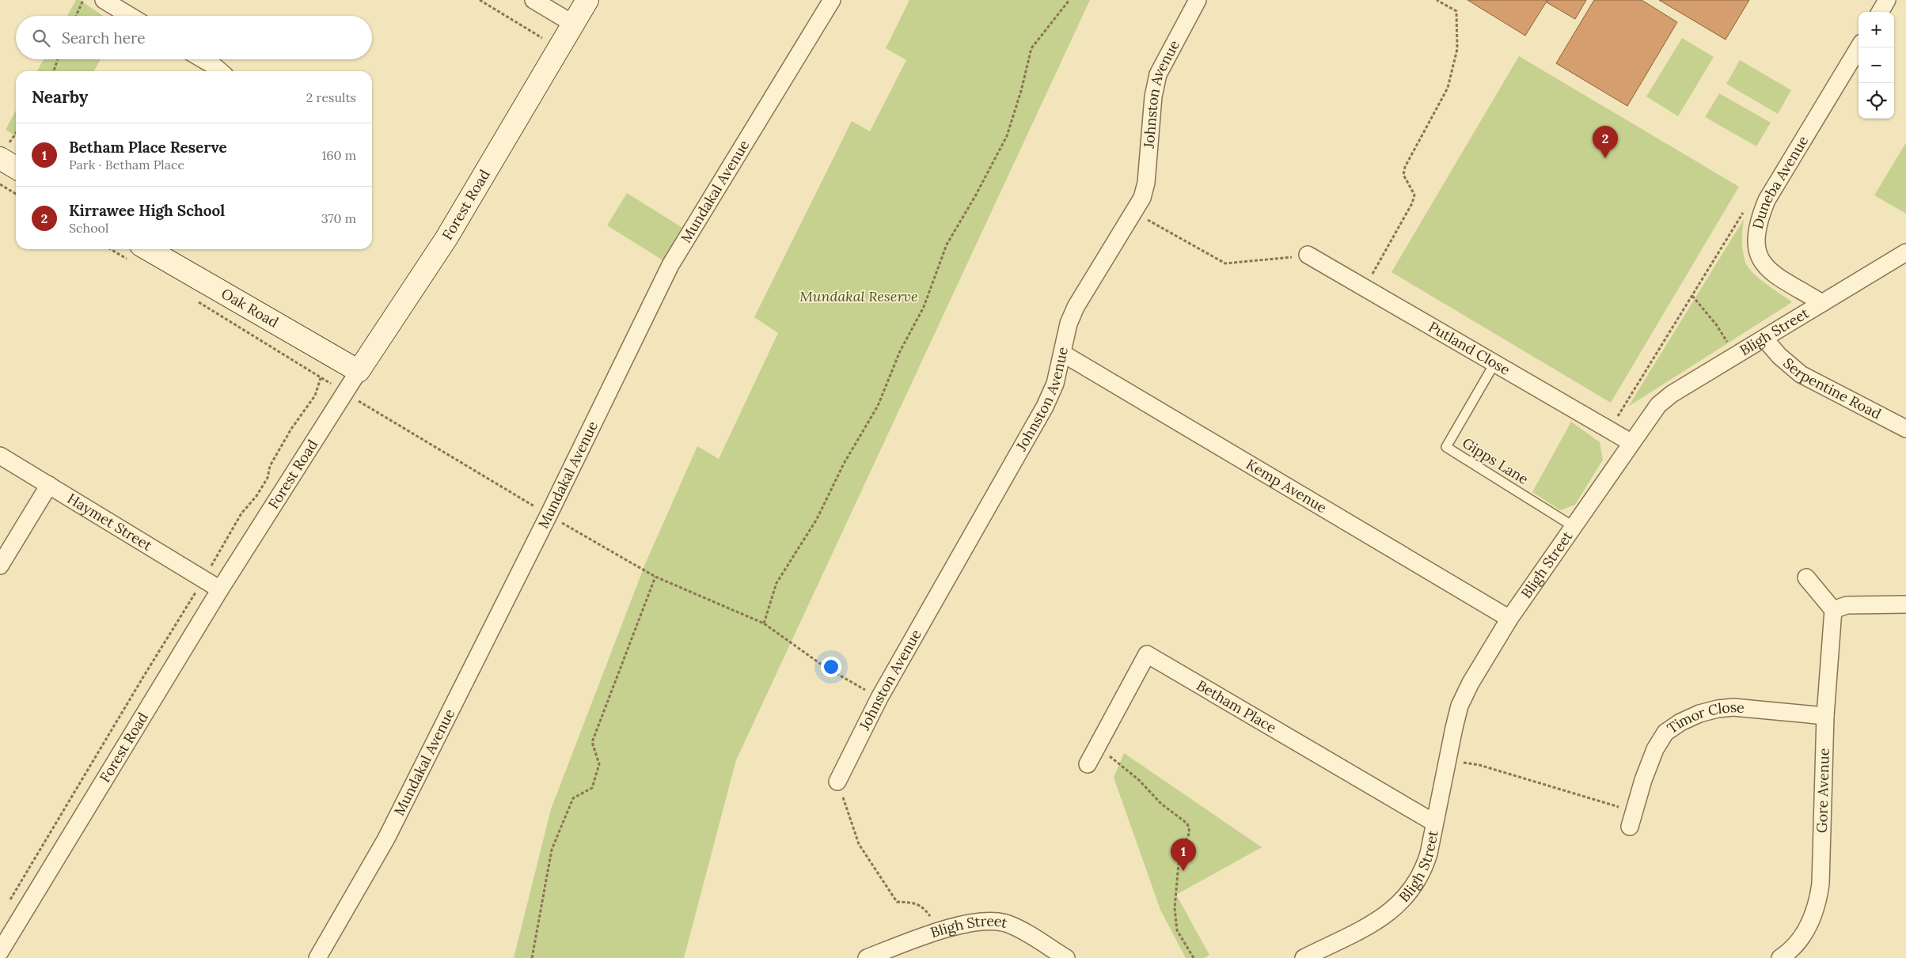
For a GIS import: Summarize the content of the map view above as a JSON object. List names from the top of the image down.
{
  "streets": {
    "street": [
      "Johnston Avenue",
      "Duneba Avenue",
      "Mundakal Avenue",
      "Forest Road",
      "Oak Road",
      "Bligh Street",
      "Putland Close",
      "Serpentine Road",
      "Kemp Avenue",
      "Haymet Street",
      "Betham Place",
      "Timor Close",
      "Gore Avenue"
    ],
    "lane": ["Gipps Lane"]
  },
  "crossings": [
    ["Johnston Avenue", "Kemp Avenue"],
    ["Duneba Avenue", "Bligh Street"],
    ["Forest Road", "Oak Road"],
    ["Forest Road", "Haymet Street"],
    ["Bligh Street", "Putland Close"],
    ["Bligh Street", "Serpentine Road"],
    ["Bligh Street", "Gipps Lane"],
    ["Bligh Street", "Kemp Avenue"],
    ["Bligh Street", "Betham Place"],
    ["Putland Close", "Gipps Lane"],
    ["Timor Close", "Gore Avenue"]
  ],
  "parks": ["Mundakal Reserve"],
  "page": {
    "map_buttons": ["+", "−"],
    "search": "Search here",
    "heading": ["Nearby", "2 results"],
    "list": [
      {
        "mark": "1",
        "name": "Betham Place Reserve",
        "note": "Park · Betham Place",
        "value": "160 m"
      },
      {
        "mark": "2",
        "name": "Kirrawee High School",
        "note": "School",
        "value": "370 m"
      }
    ],
    "pins": ["2", "1"]
  }
}
